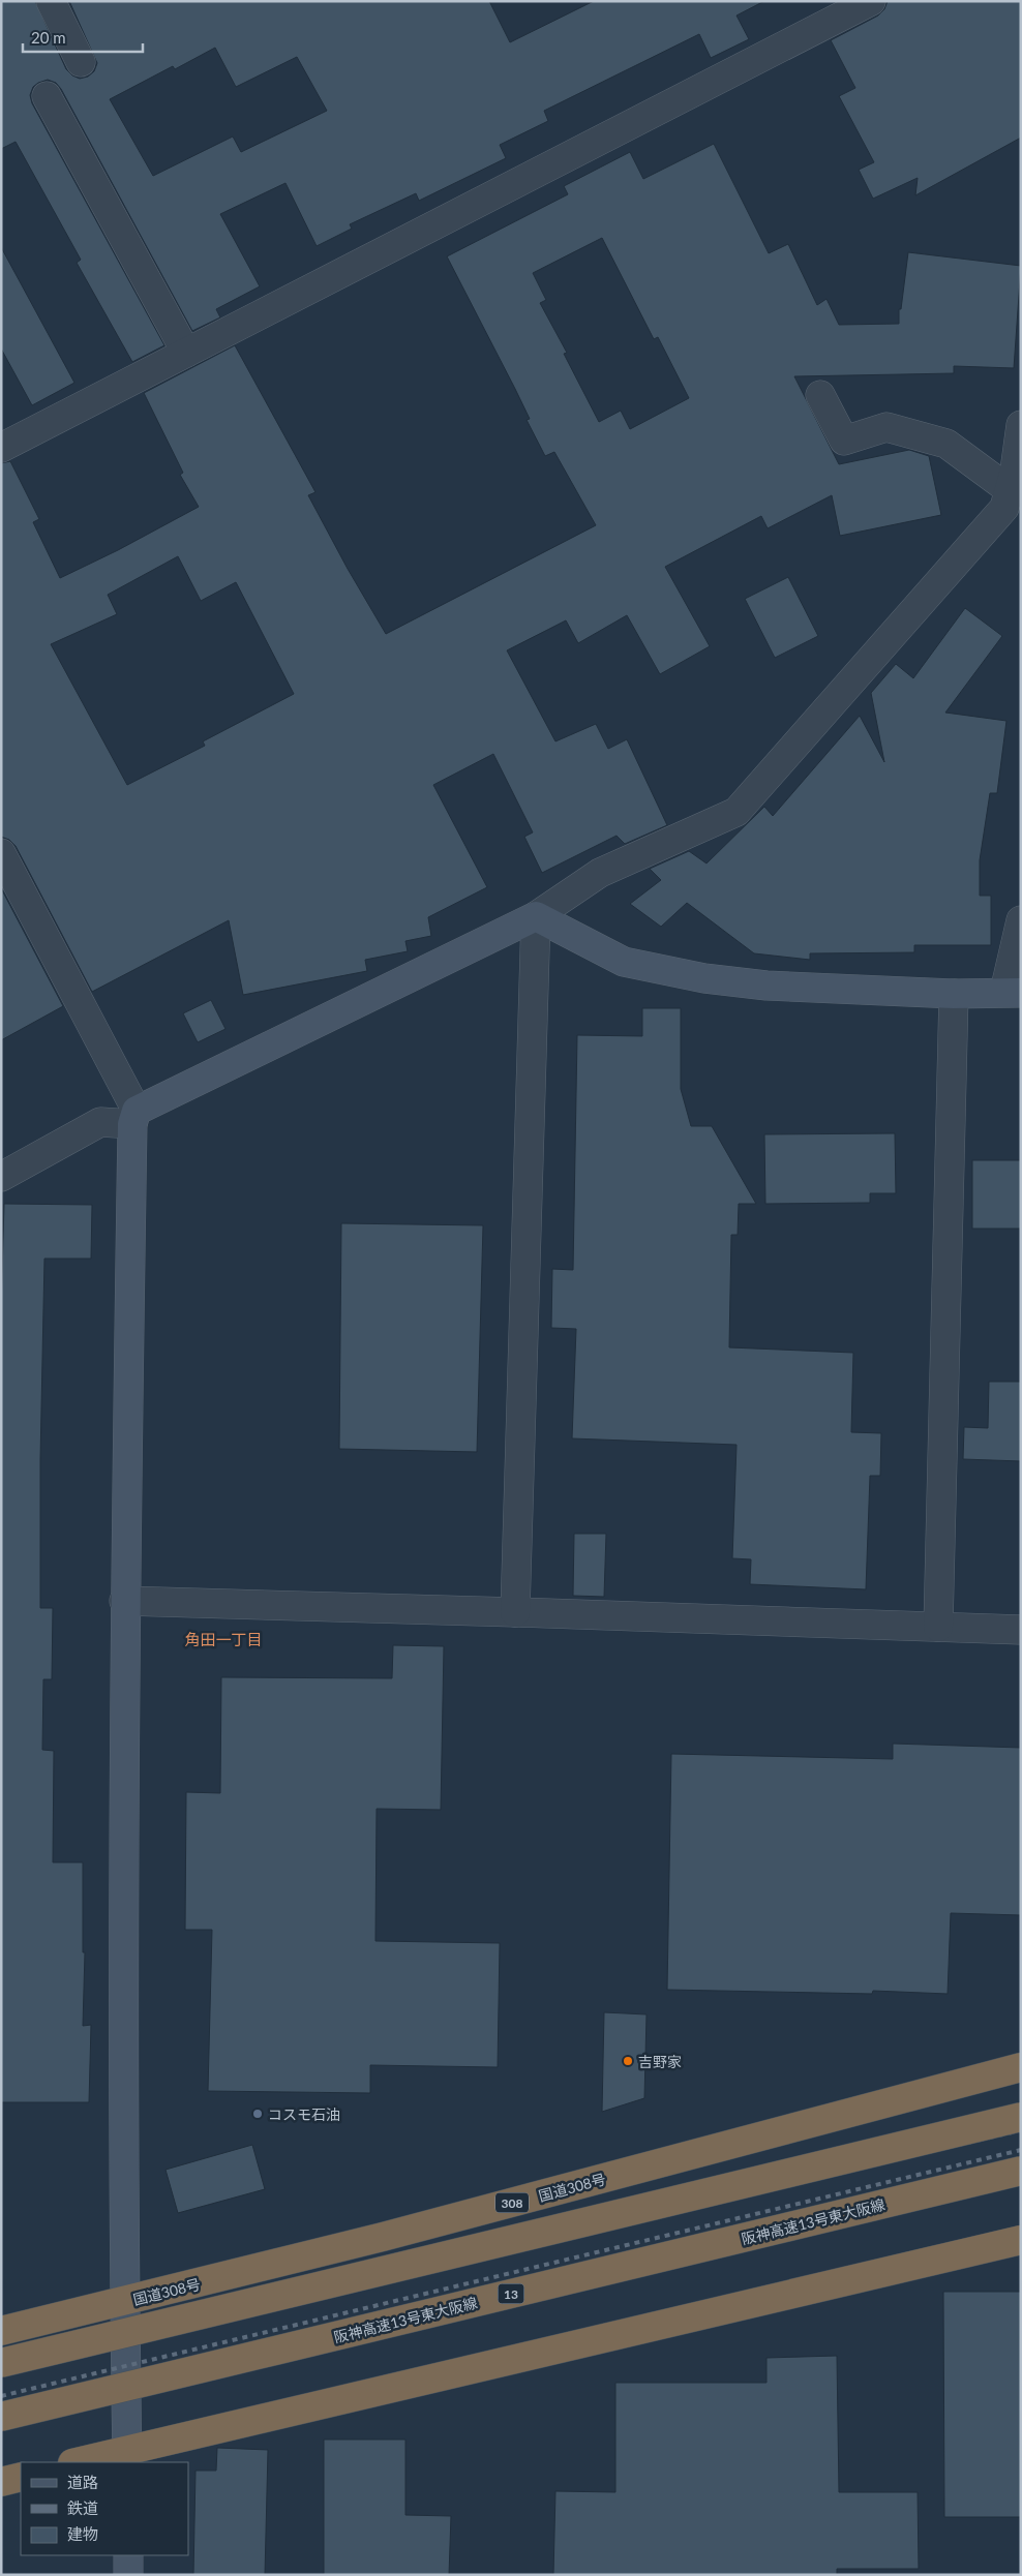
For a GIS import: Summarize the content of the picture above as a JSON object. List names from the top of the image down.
{
  "streets": {
    "highway": [
      "国道308号",
      "308",
      "阪神高速13号東大阪線",
      "13"
    ]
  },
  "districts": ["角田一丁目"],
  "places": ["吉野家", "コスモ石油"],
  "legend": ["道路", "鉄道", "建物"],
  "scale_bar": "20 m"
}
